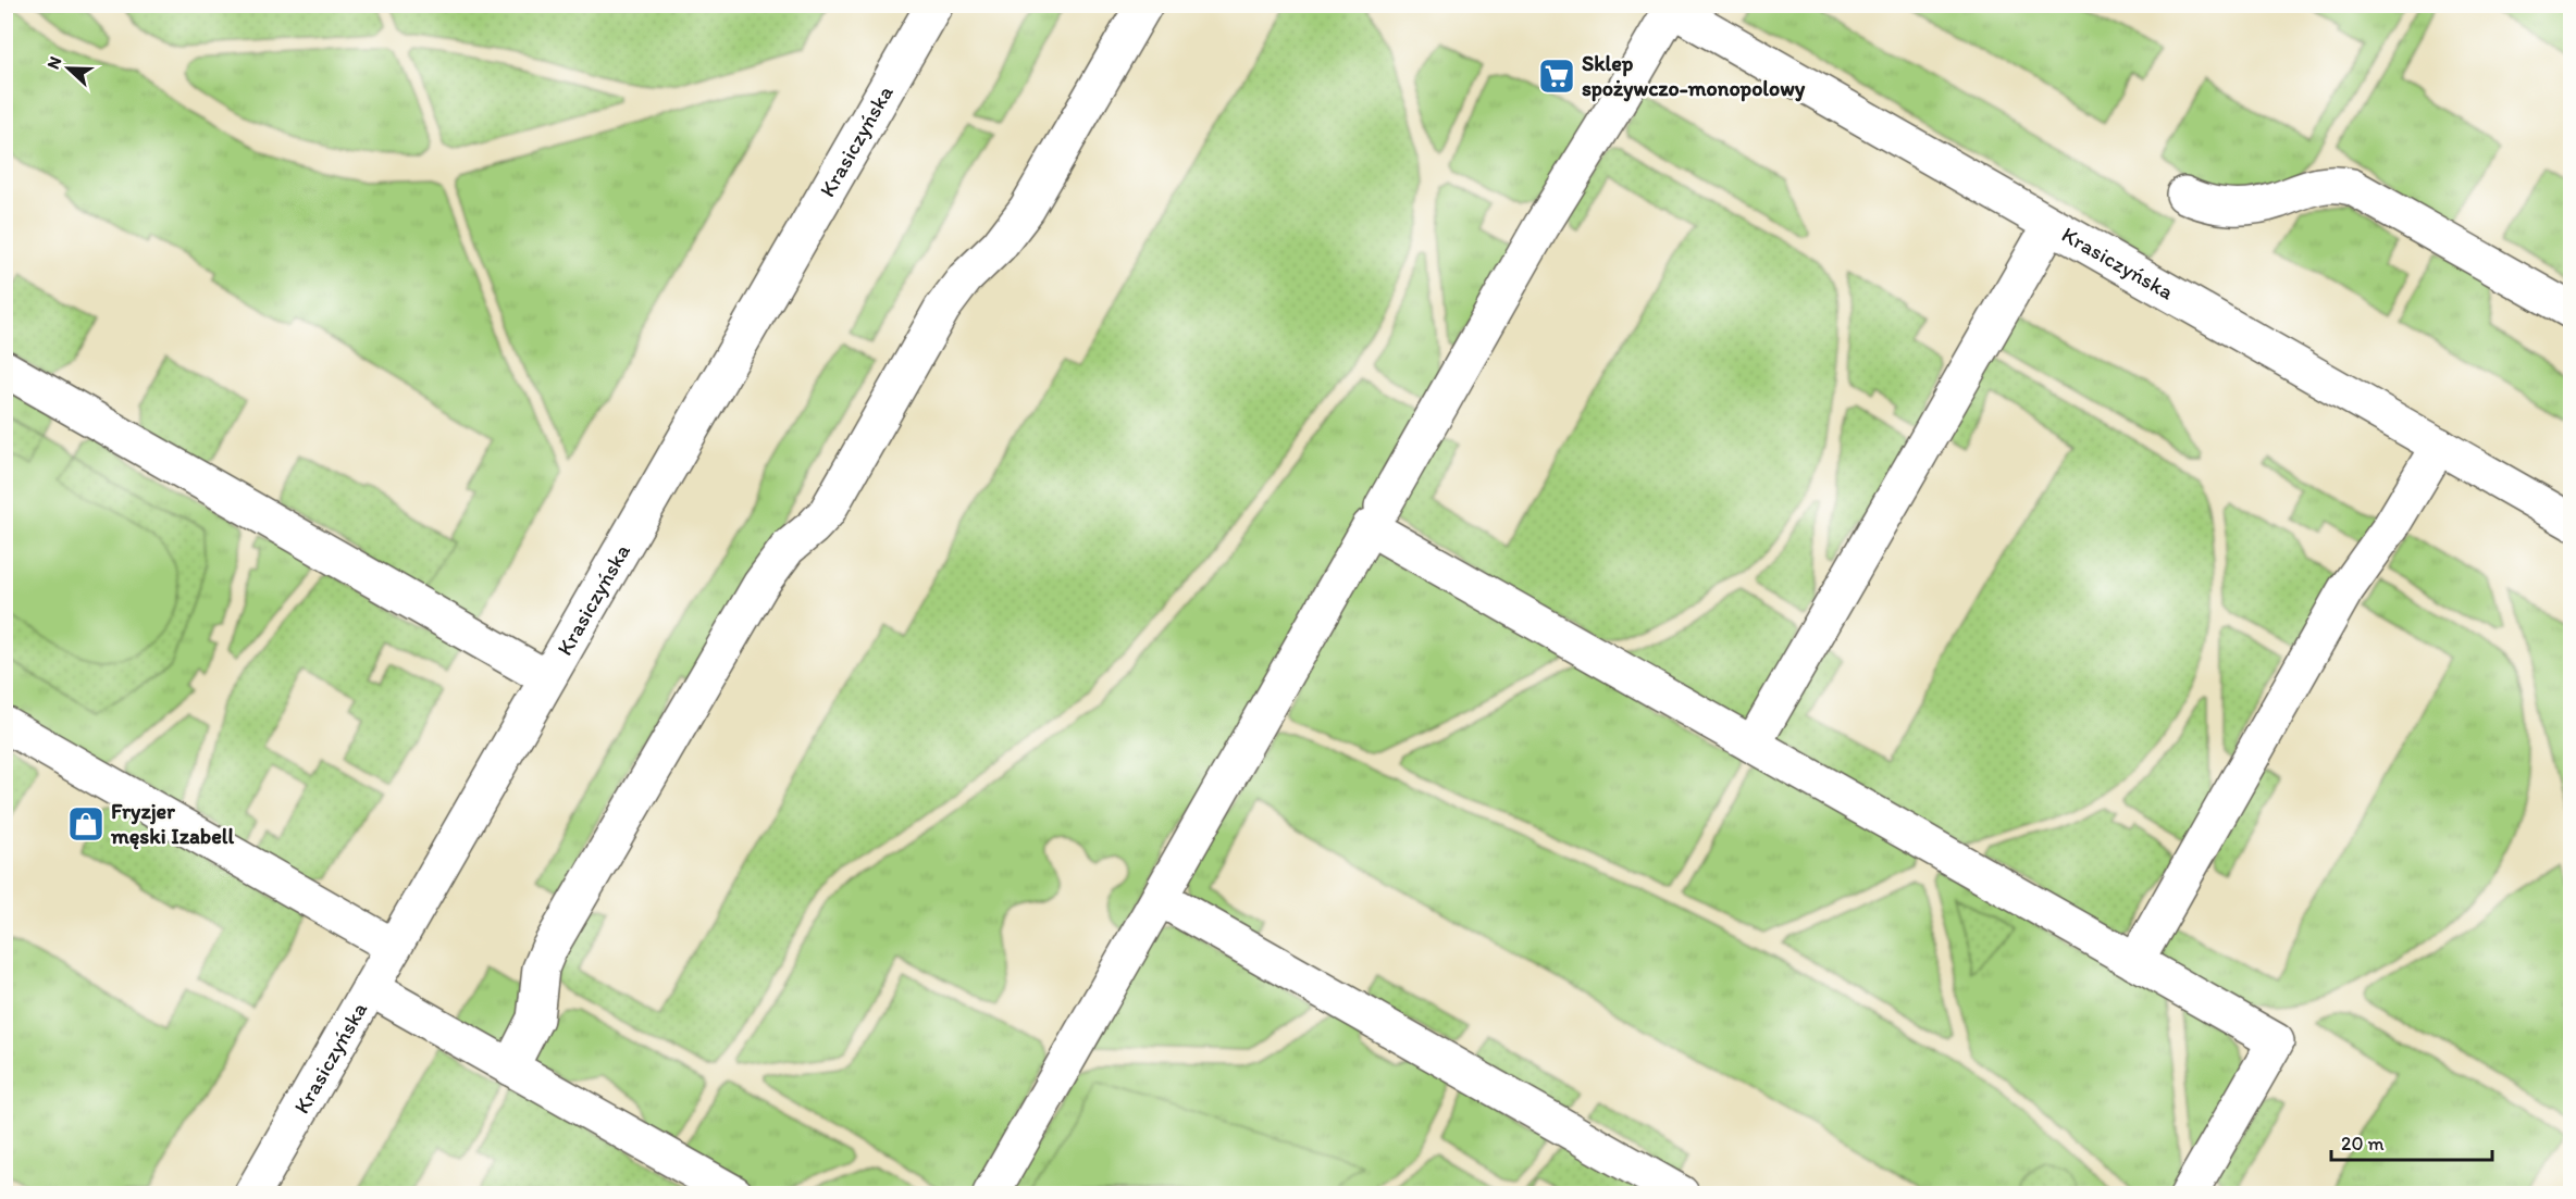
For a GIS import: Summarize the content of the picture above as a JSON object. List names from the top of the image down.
{
  "streets": {
    "street": ["Krasiczyńska"]
  },
  "places": {
    "supermarket": ["Sklep spożywczo-monopolowy"],
    "shop": ["Fryzjer męski Izabell"]
  },
  "scale_bar": "20 m",
  "north": "left"
}
